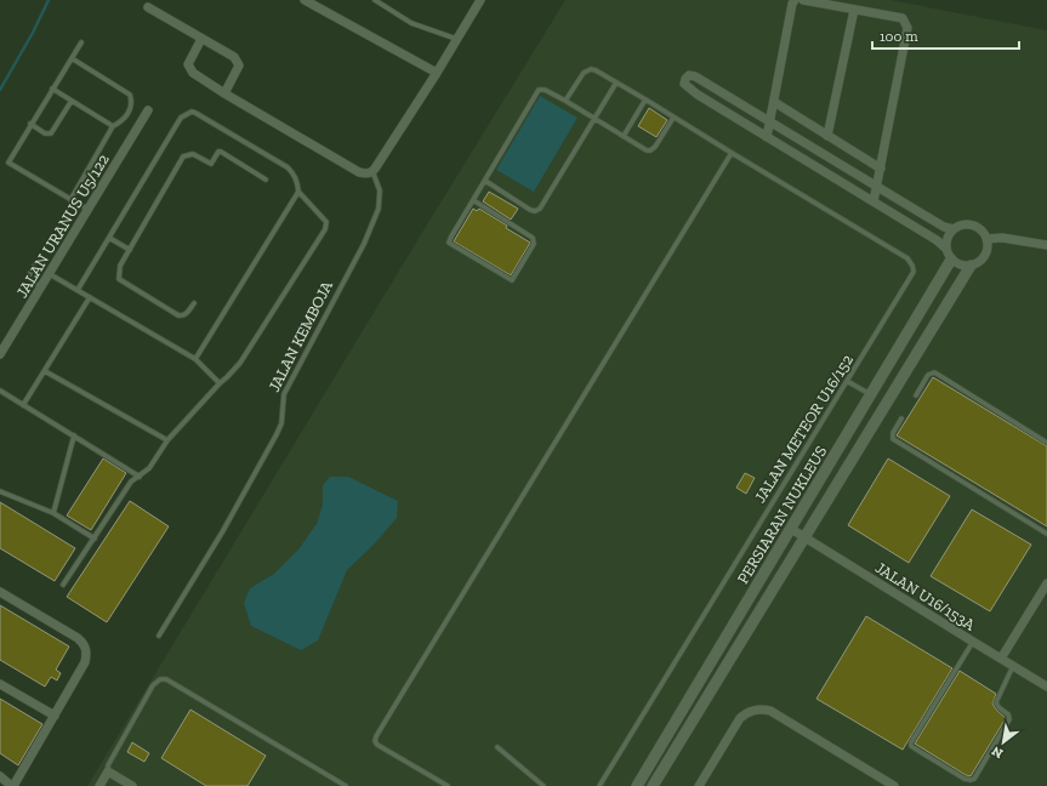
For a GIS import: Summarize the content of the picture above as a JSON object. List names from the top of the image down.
{
  "streets": {
    "street": ["JALAN URANUS U5/122", "PERSIARAN NUKLEUS", "JALAN U16/153A"],
    "lane": ["JALAN KEMBOJA", "JALAN METEOR U16/152"]
  },
  "crossings": [
    ["PERSIARAN NUKLEUS", "JALAN U16/153A"]
  ],
  "scale_bar": "100 m",
  "north": "bottom left"
}
